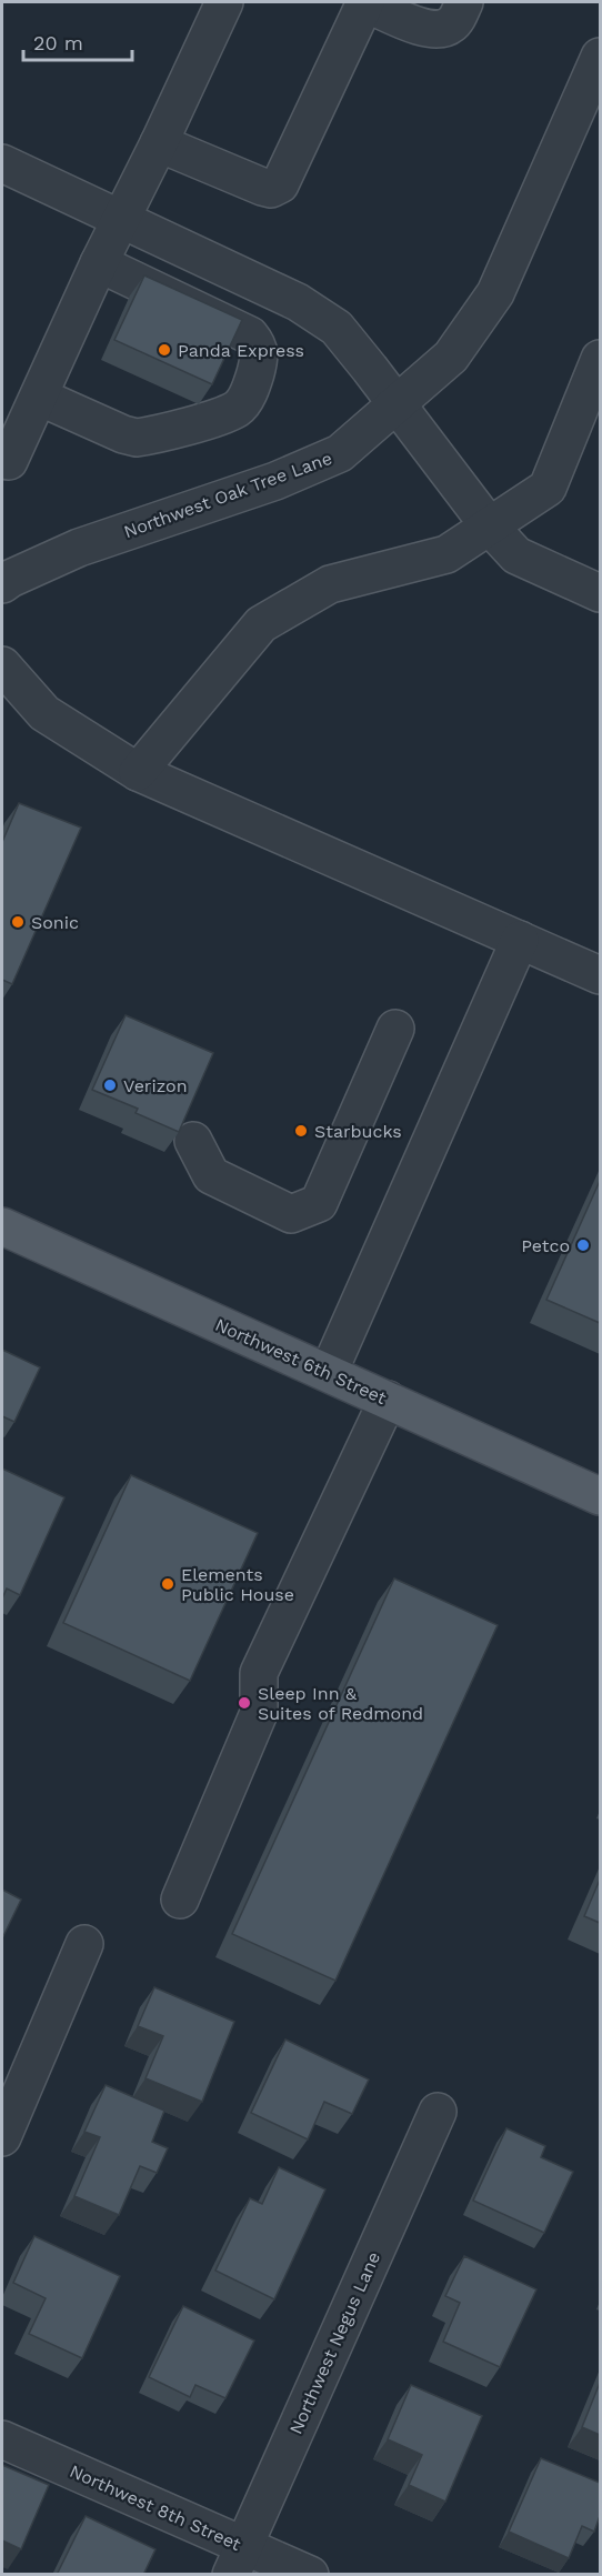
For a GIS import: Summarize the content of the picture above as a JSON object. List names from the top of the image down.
{
  "streets": {
    "main road": ["Northwest 6th Street"],
    "street": ["Northwest Oak Tree Lane", "Northwest Negus Lane", "Northwest 8th Street"]
  },
  "crossings": [
    ["Northwest Negus Lane", "Northwest 8th Street"]
  ],
  "places": [
    "Panda Express",
    "Sonic",
    "Verizon",
    "Starbucks",
    "Petco",
    "Elements Public House",
    "Sleep Inn & Suites of Redmond"
  ],
  "scale_bar": "20 m"
}
